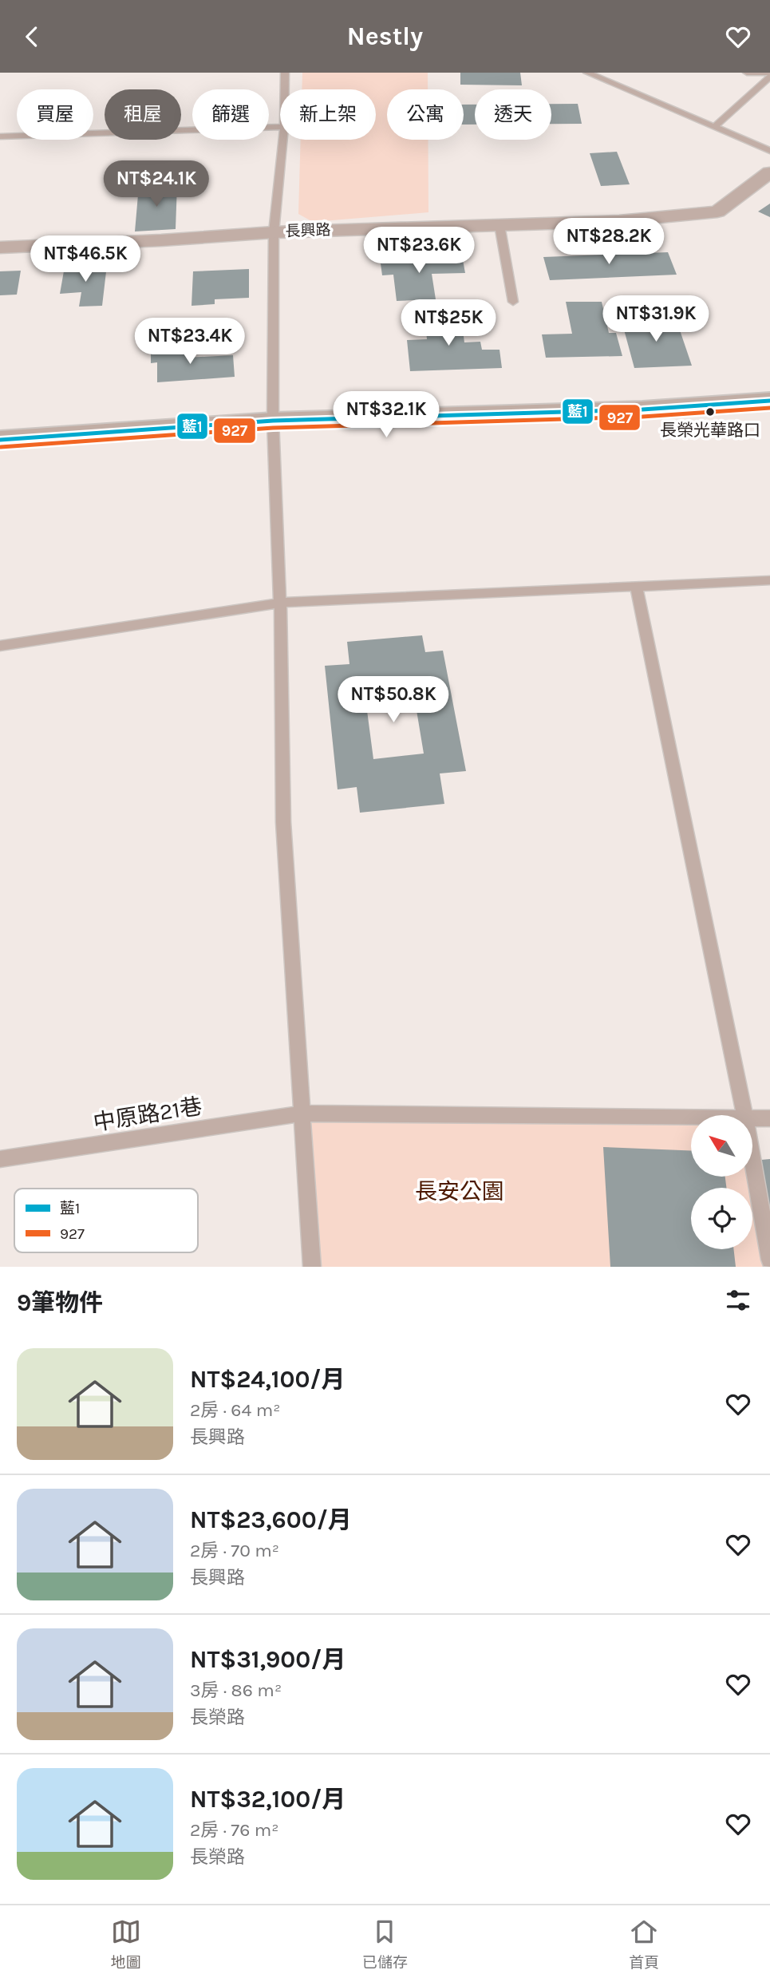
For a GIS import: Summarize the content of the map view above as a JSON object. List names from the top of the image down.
{
  "streets": {
    "street": ["長興路"],
    "lane": ["中原路21巷"]
  },
  "parks": ["長安公園"],
  "places": ["長榮光華路口"],
  "lines": ["transit line 藍1", "transit line 927"],
  "legend": ["藍1", "927"],
  "north": "top left",
  "page": {
    "header": "Nestly",
    "chip": [
      "買屋",
      "租屋",
      "篩選",
      "新上架",
      "公寓",
      "透天"
    ],
    "price": [
      "NT$24.1K",
      "NT$28.2K",
      "NT$23.6K",
      "NT$46.5K",
      "NT$31.9K",
      "NT$25K",
      "NT$23.4K",
      "NT$32.1K",
      "NT$50.8K"
    ],
    "heading": "9筆物件",
    "list": [
      {
        "name": "NT$24,100/月",
        "note": "2房 · 64 m² · 長興路"
      },
      {
        "name": "NT$23,600/月",
        "note": "2房 · 70 m² · 長興路"
      },
      {
        "name": "NT$31,900/月",
        "note": "3房 · 86 m² · 長榮路"
      },
      {
        "name": "NT$32,100/月",
        "note": "2房 · 76 m² · 長榮路"
      }
    ],
    "tabs": ["地圖", "已儲存", "首頁"]
  }
}
